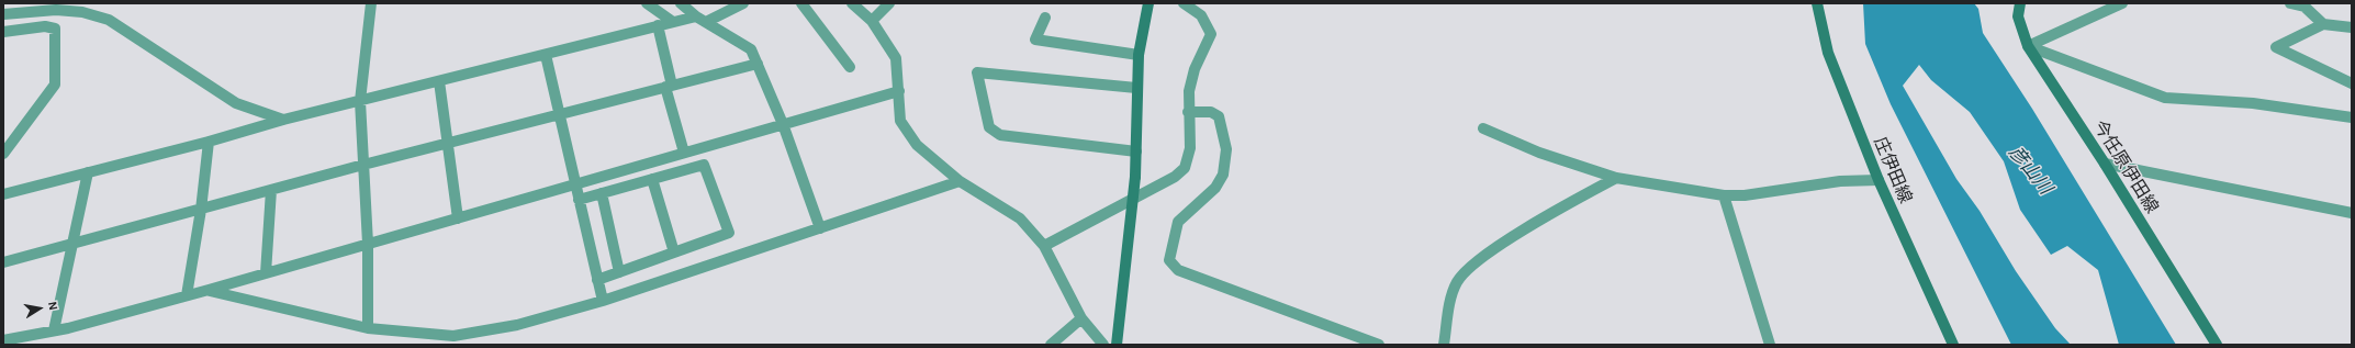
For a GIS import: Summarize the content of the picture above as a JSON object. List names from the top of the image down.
{
  "streets": {
    "main road": ["今任原伊田線", "庄伊田線"]
  },
  "water": ["彦山川"],
  "north": "right"
}
